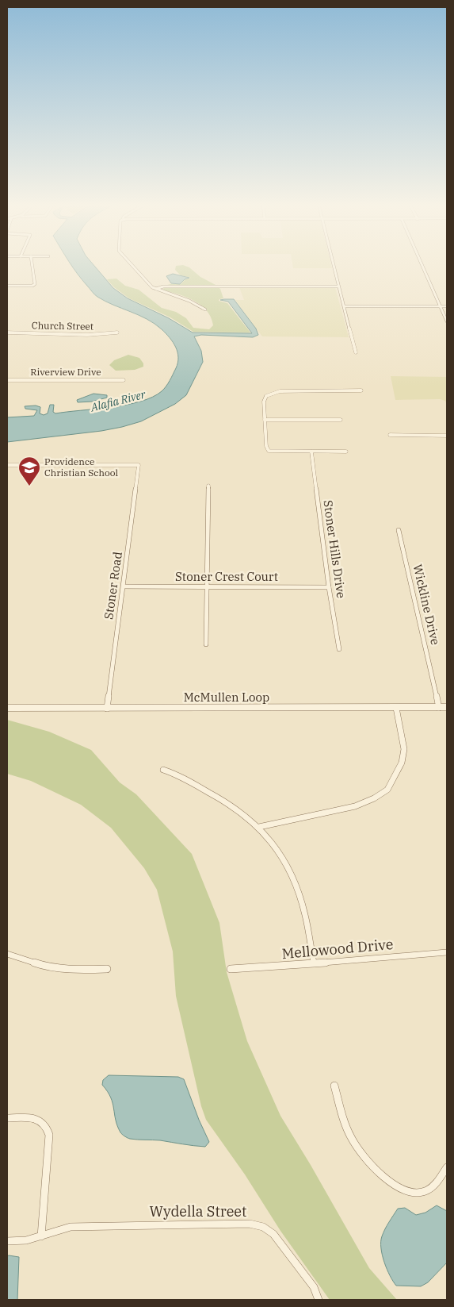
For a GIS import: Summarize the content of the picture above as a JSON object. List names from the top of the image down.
{
  "streets": {
    "street": [
      "Church Street",
      "Riverview Drive",
      "Stoner Hills Drive",
      "Stoner Crest Court",
      "Stoner Road",
      "Wickline Drive",
      "McMullen Loop",
      "Mellowood Drive",
      "Wydella Street"
    ]
  },
  "crossings": [
    ["Stoner Hills Drive", "Stoner Crest Court"],
    ["Stoner Crest Court", "Stoner Road"],
    ["Stoner Road", "McMullen Loop"],
    ["Wickline Drive", "McMullen Loop"]
  ],
  "water": ["Alafia River"],
  "places": {
    "school or university": ["Providence Christian School"]
  }
}
